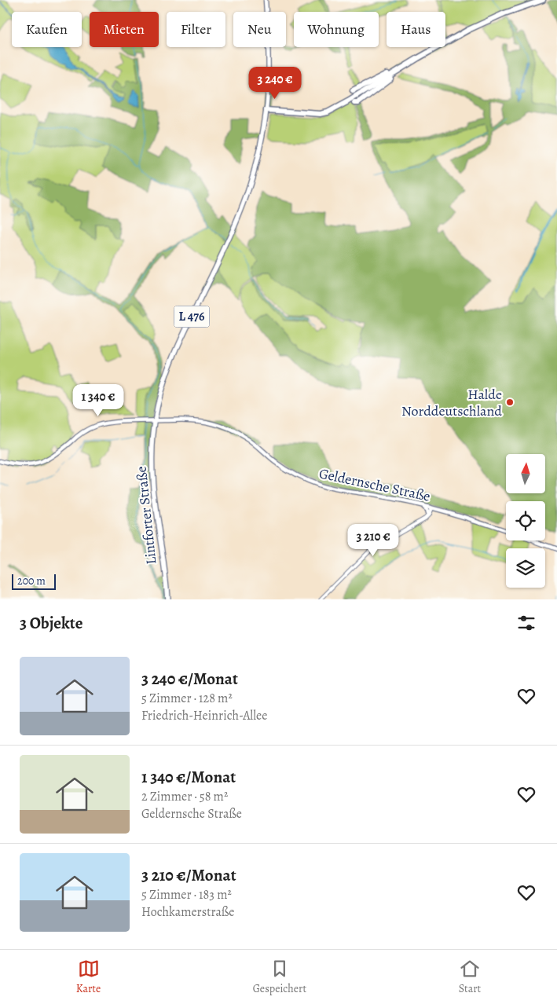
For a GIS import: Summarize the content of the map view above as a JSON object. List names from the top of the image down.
{
  "streets": {
    "main road": ["L 476", "Geldernsche Straße", "Lintforter Straße"]
  },
  "crossings": [
    ["L 476", "Lintforter Straße"],
    ["Geldernsche Straße", "Lintforter Straße"]
  ],
  "places": ["Halde Norddeutschland"],
  "scale_bar": "200 m",
  "north": "top",
  "page": {
    "chip": [
      "Kaufen",
      "Mieten",
      "Filter",
      "Neu",
      "Wohnung",
      "Haus"
    ],
    "price": ["3 240 €", "1 340 €", "3 210 €"],
    "scale": "200 m",
    "heading": "3 Objekte",
    "list": [
      {
        "name": "3 240 €/Monat",
        "note": "5 Zimmer · 128 m² · Friedrich-Heinrich-Allee"
      },
      {
        "name": "1 340 €/Monat",
        "note": "2 Zimmer · 58 m² · Geldernsche Straße"
      },
      {
        "name": "3 210 €/Monat",
        "note": "5 Zimmer · 183 m² · Hochkamerstraße"
      }
    ],
    "tabs": ["Karte", "Gespeichert", "Start"]
  }
}
